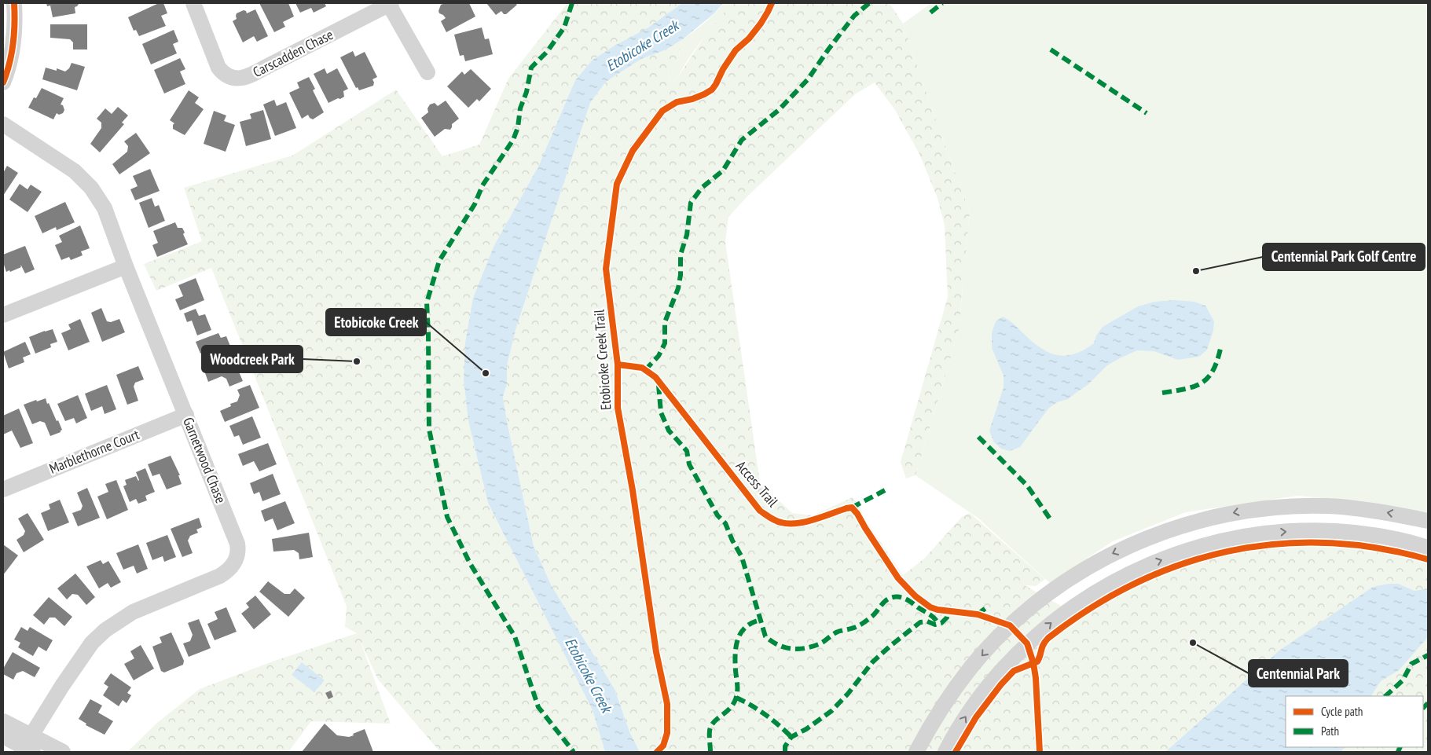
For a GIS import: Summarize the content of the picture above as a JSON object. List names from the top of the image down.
{
  "streets": {
    "street": ["Carscadden Chase", "Marblethorne Court", "Garnetwood Chase"],
    "cycle path": ["Etobicoke Creek Trail"]
  },
  "crossings": [
    ["Marblethorne Court", "Garnetwood Chase"]
  ],
  "water": ["Etobicoke Creek"],
  "places": [
    "Centennial Park Golf Centre",
    "Woodcreek Park",
    "Etobicoke Creek",
    "Centennial Park"
  ],
  "legend": ["Cycle path", "Path"]
}
